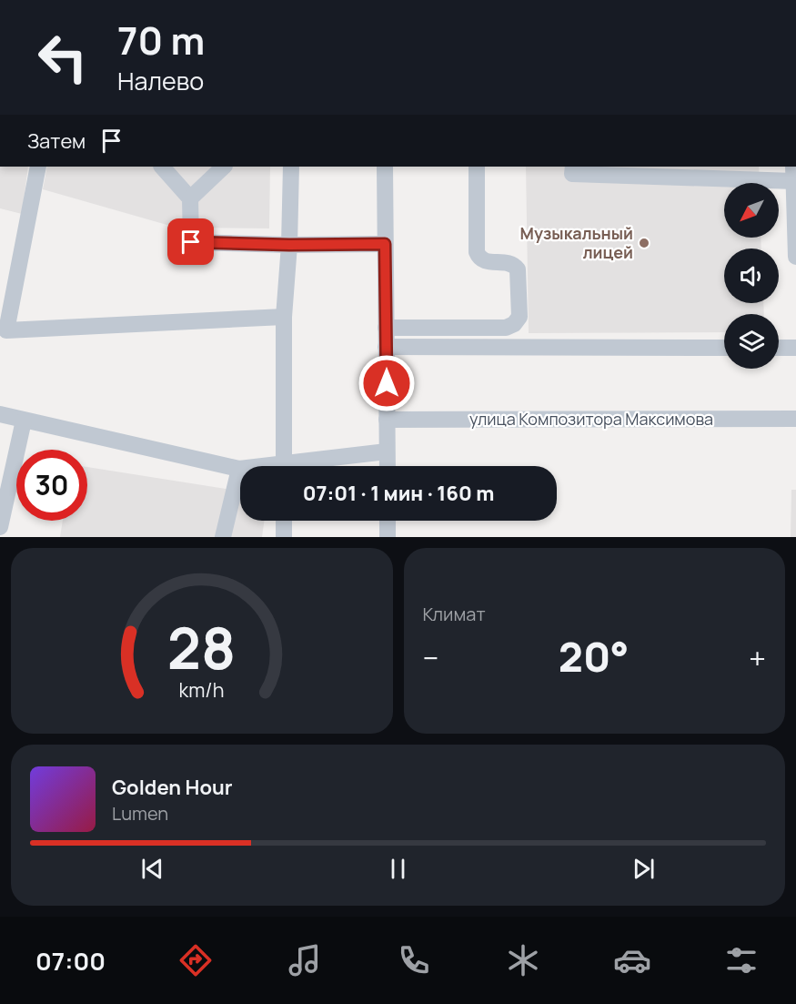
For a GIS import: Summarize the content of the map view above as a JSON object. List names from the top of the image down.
{
  "streets": {
    "street": ["улица Композитора Максимова"]
  },
  "places": ["Музыкальный лицей"],
  "north": "bottom left",
  "page": {
    "turn": ["70 m", "Налево"],
    "then": "Затем",
    "limit": "30",
    "trip": "07:01 · 1 мин · 160 m",
    "tile": "Климат",
    "heat": ["−", "20°", "+"],
    "song": ["Golden Hour", "Lumen"],
    "tabs": "07:00",
    "gauge": ["28", "km/h"]
  }
}
